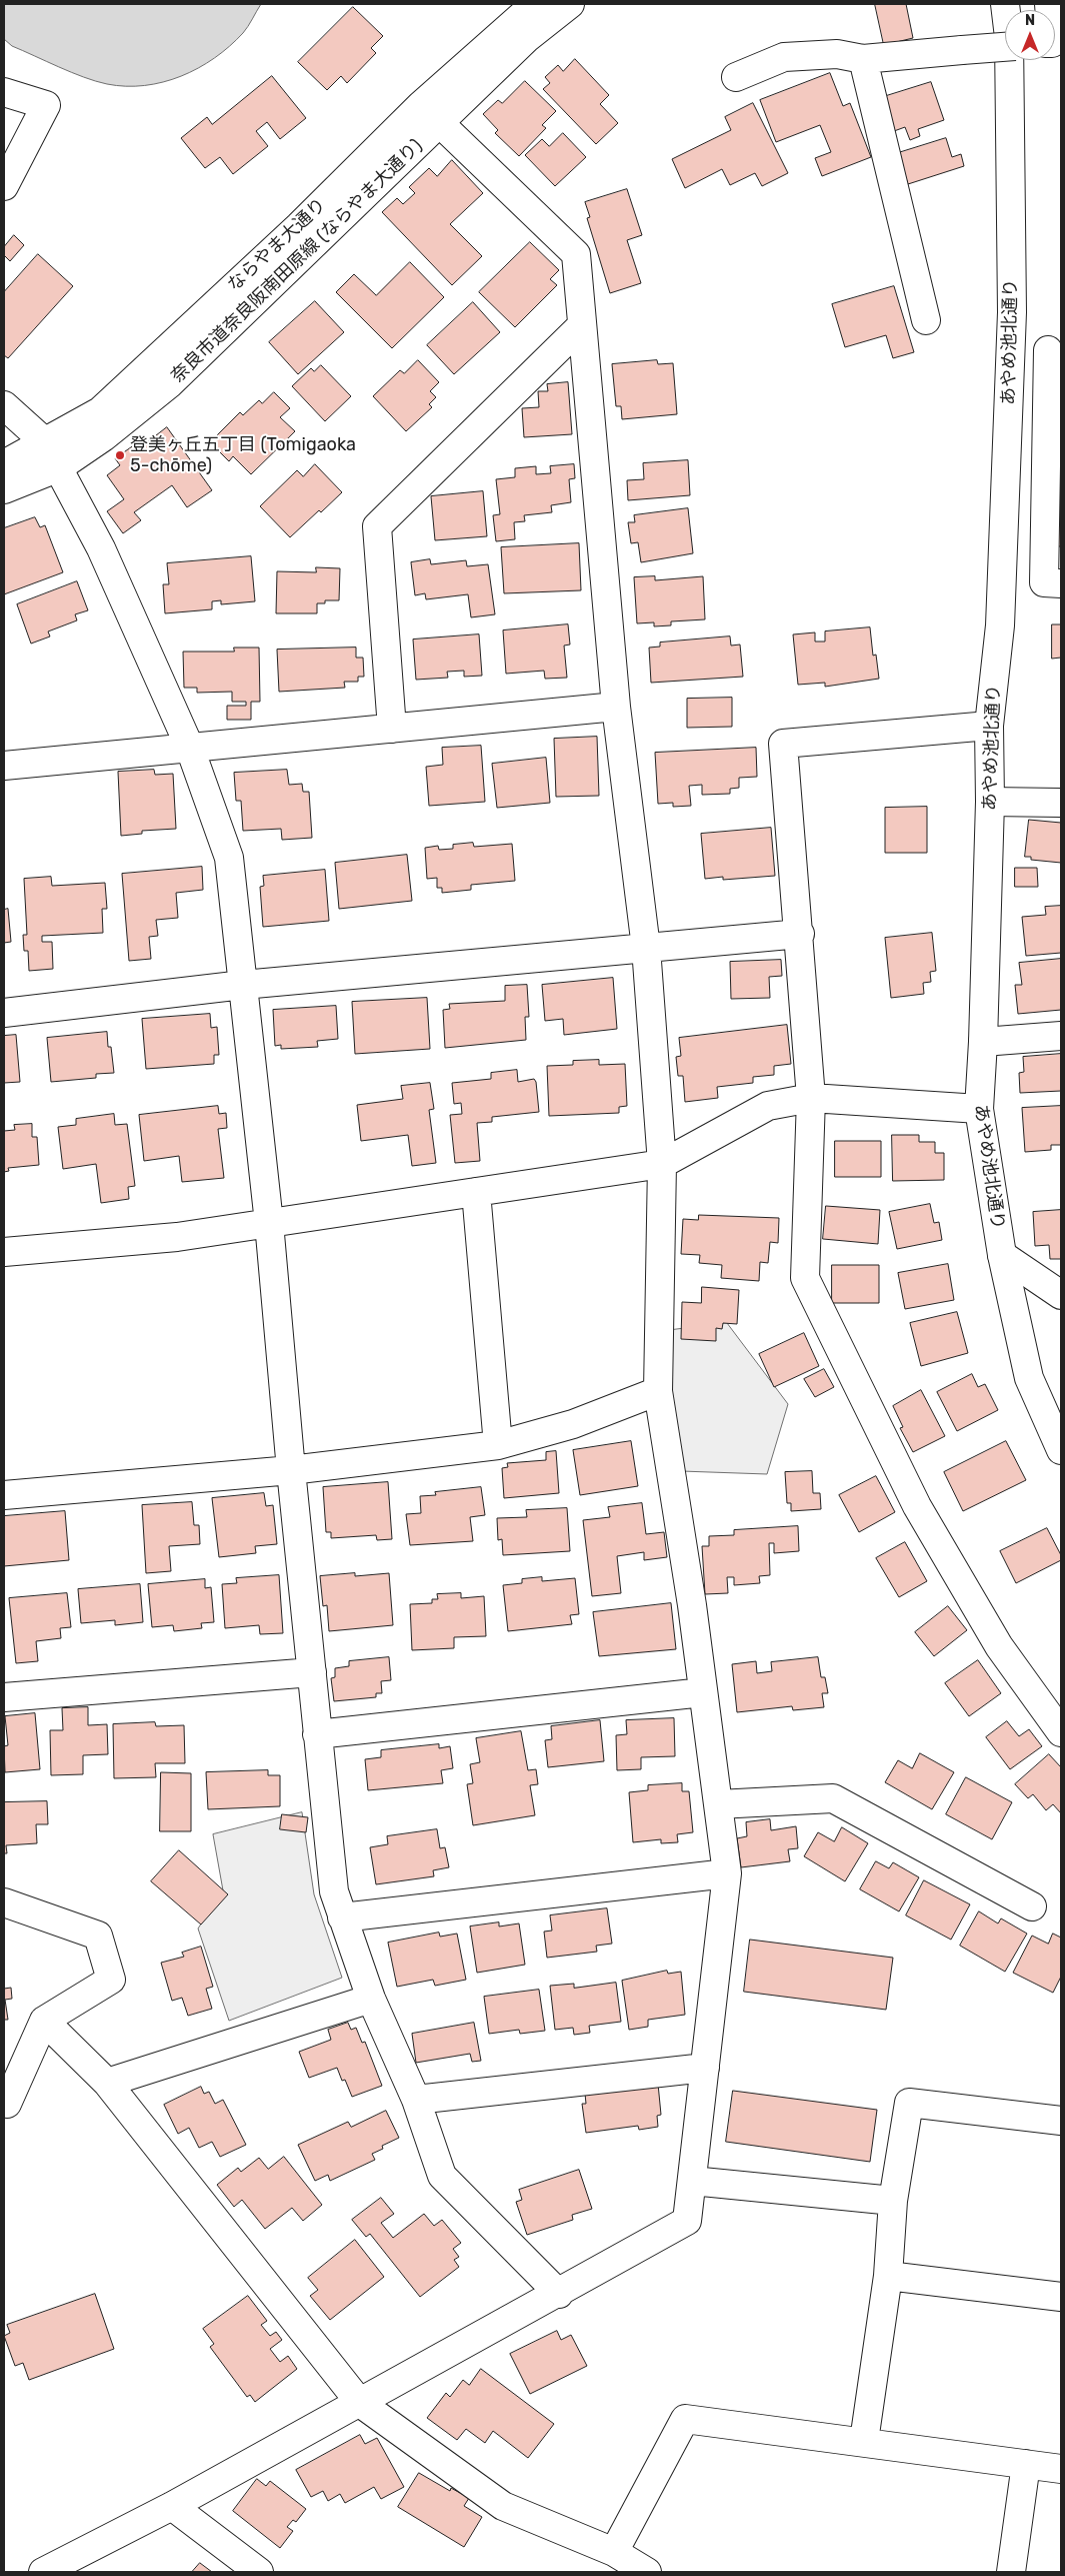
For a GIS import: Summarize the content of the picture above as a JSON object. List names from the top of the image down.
{
  "streets": {
    "street": ["ならやま大通り", "奈良市道奈良阪南田原線 (ならやま大通り)", "あやめ池北通り"]
  },
  "places": ["登美ヶ丘五丁目 (Tomigaoka 5-chōme)"],
  "north": "top"
}
